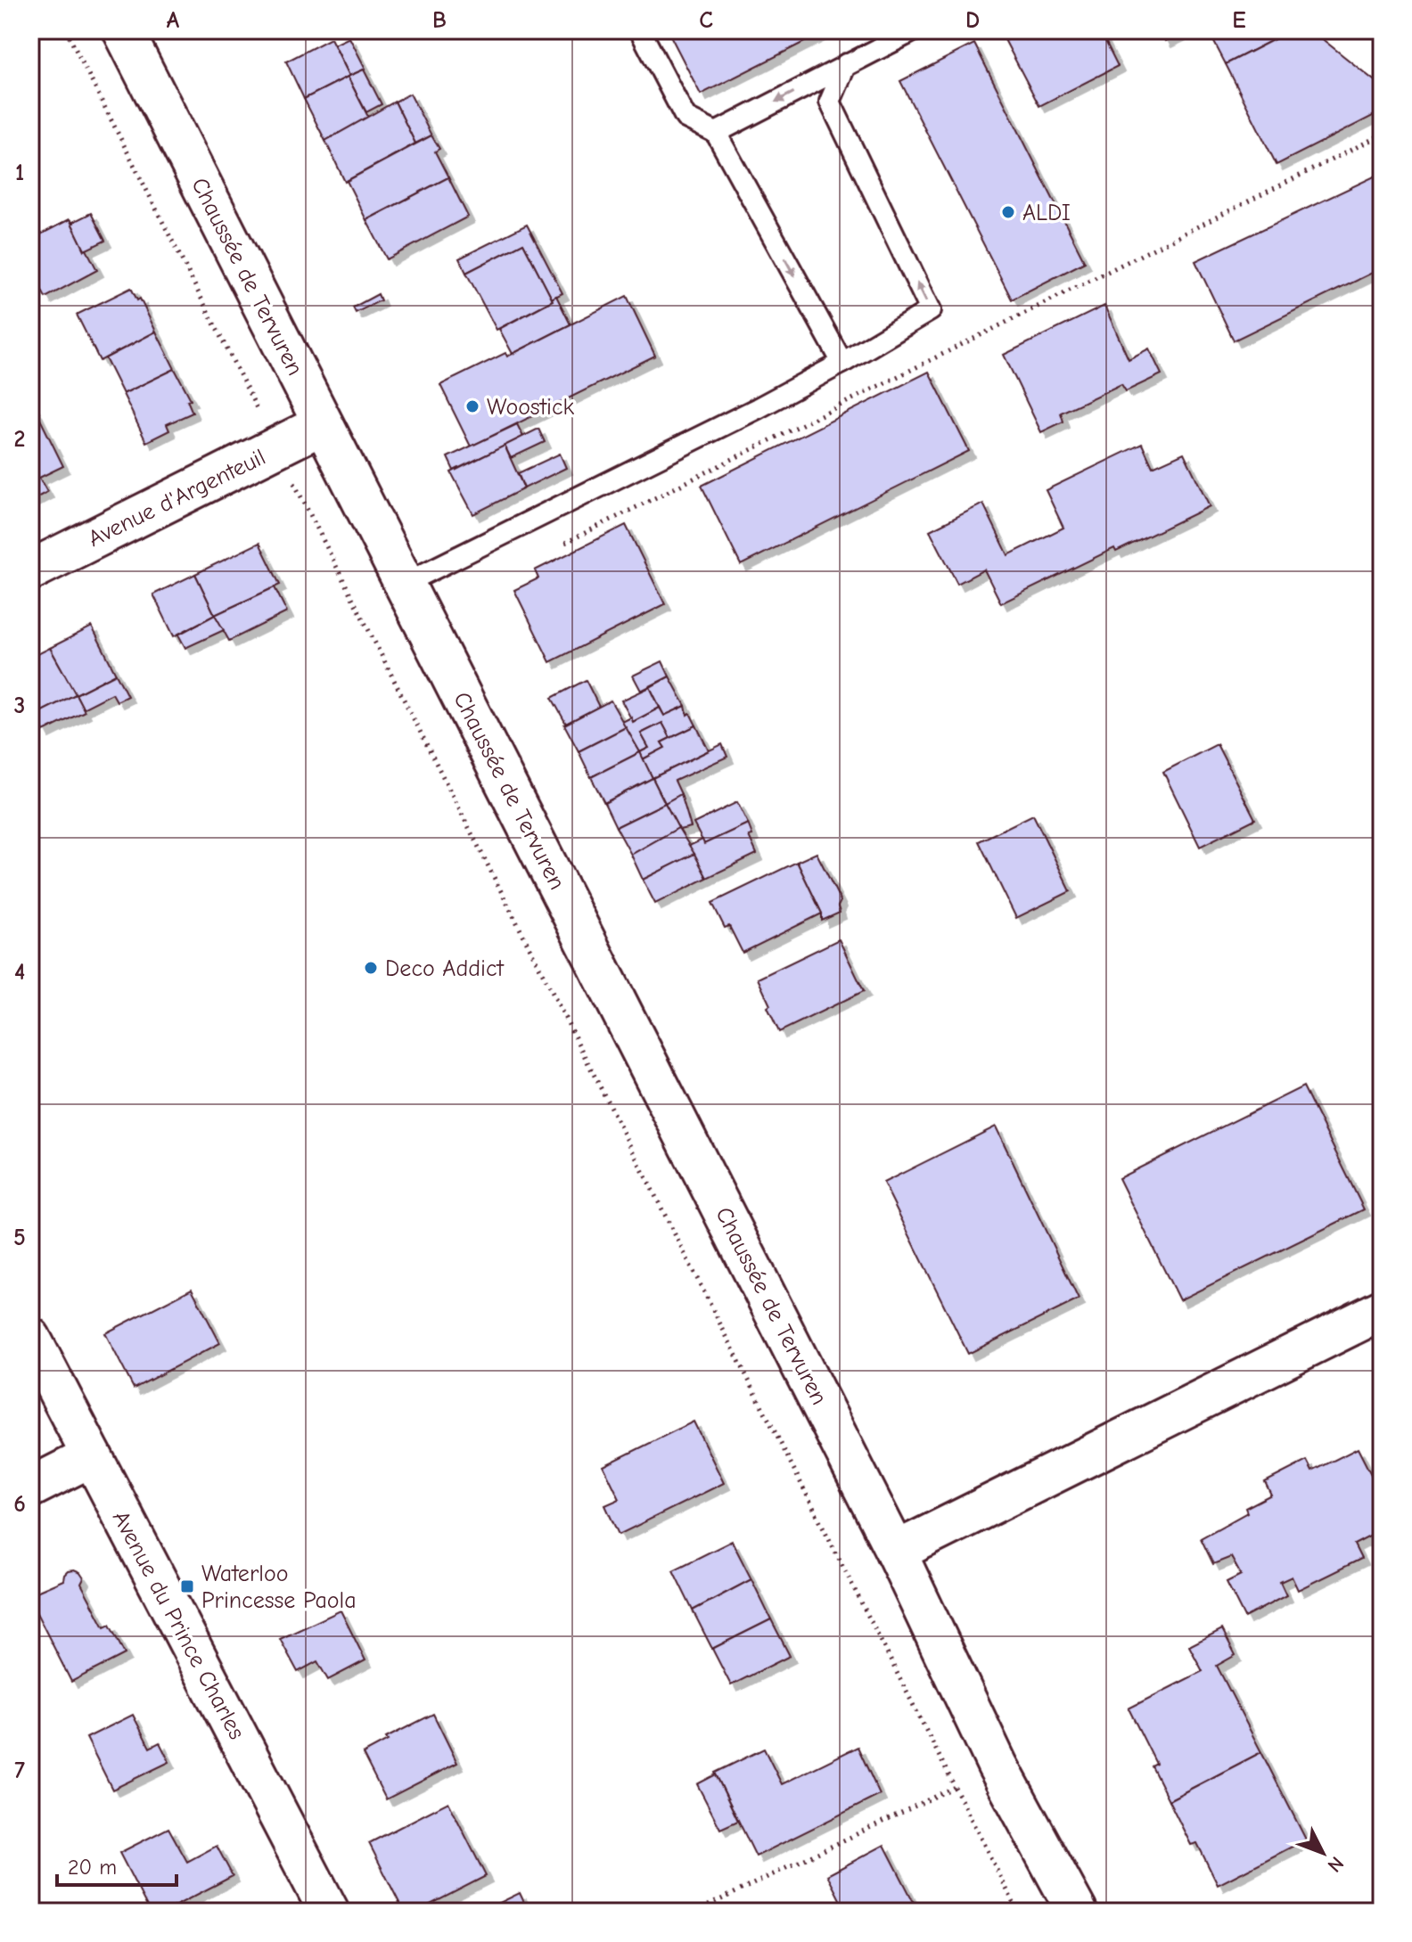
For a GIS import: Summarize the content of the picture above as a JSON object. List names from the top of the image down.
{
  "streets": {
    "main road": ["Chaussée de Tervuren", "Avenue d'Argenteuil", "Avenue du Prince Charles"]
  },
  "crossings": [
    ["Chaussée de Tervuren", "Avenue d'Argenteuil"]
  ],
  "places": {
    "other": ["ALDI", "Woostick", "Deco Addict"],
    "transit": ["Waterloo Princesse Paola"]
  },
  "scale_bar": "20 m",
  "north": "bottom right",
  "grid": {
    "columns": [
      "A",
      "B",
      "C",
      "D",
      "E"
    ],
    "rows": [
      "1",
      "2",
      "3",
      "4",
      "5",
      "6",
      "7"
    ]
  }
}
